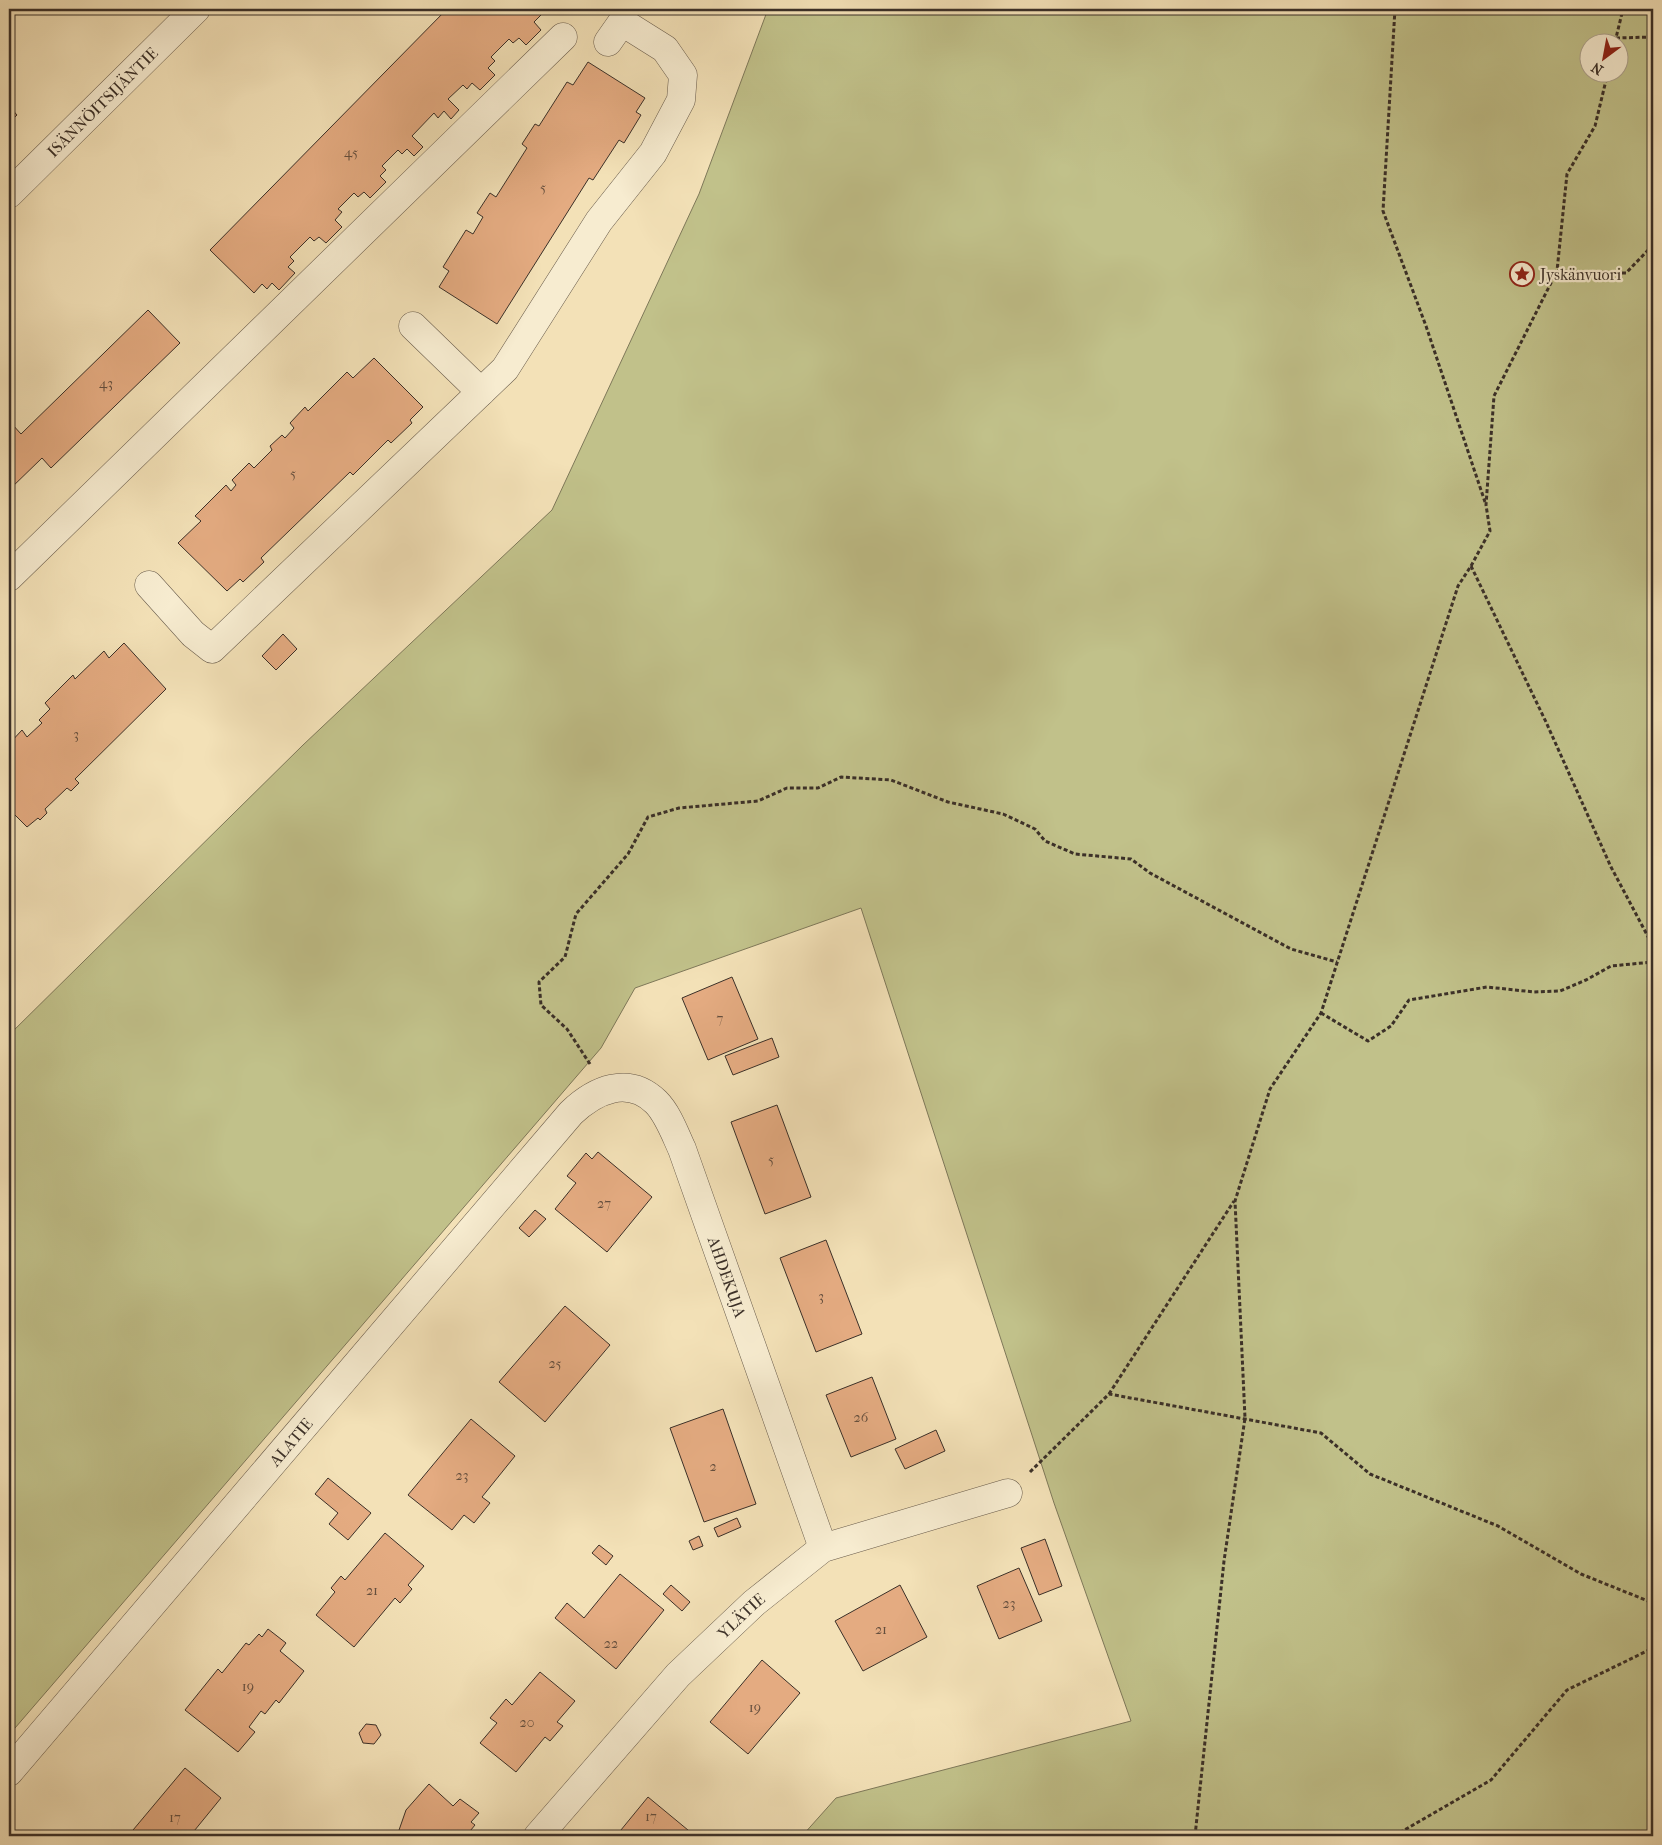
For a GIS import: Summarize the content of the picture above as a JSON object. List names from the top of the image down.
{
  "streets": {
    "street": [
      "ISÄNNÖITSIJÄNTIE",
      "AHDEKUJA",
      "ALATIE",
      "YLÄTIE"
    ]
  },
  "crossings": [
    ["AHDEKUJA", "ALATIE"],
    ["AHDEKUJA", "YLÄTIE"]
  ],
  "places": {
    "place": ["Jyskänvuori"]
  },
  "house_numbers": [
    "45",
    "5",
    "43",
    "5",
    "3",
    "7",
    "5",
    "27",
    "3",
    "25",
    "26",
    "2",
    "23",
    "21",
    "23",
    "21",
    "22",
    "19",
    "19",
    "20",
    "17",
    "17"
  ],
  "north": "bottom left"
}
